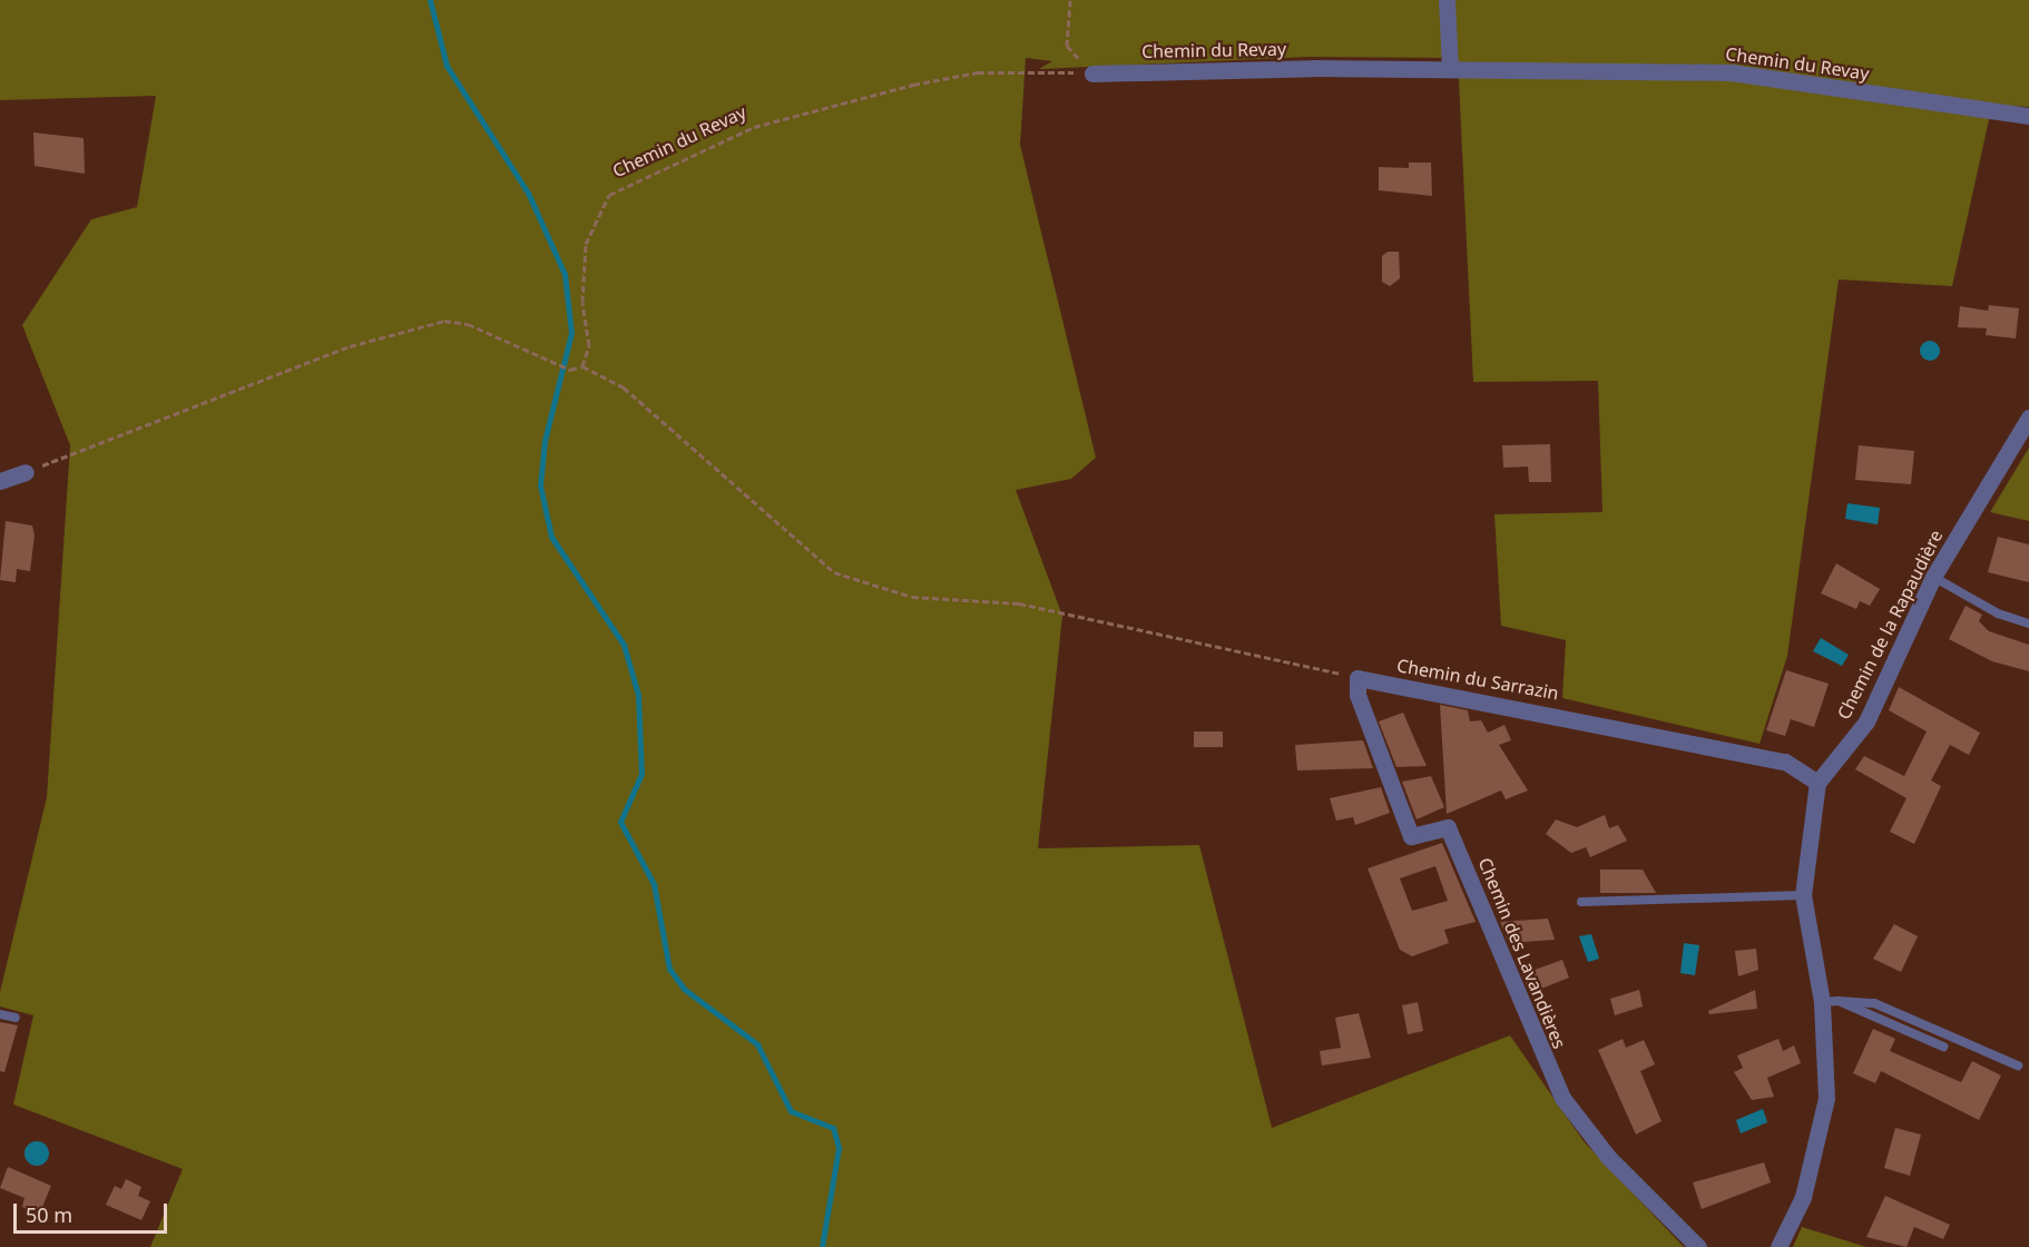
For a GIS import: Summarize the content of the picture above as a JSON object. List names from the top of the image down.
{
  "streets": {
    "street": [
      "Chemin du Revay",
      "Chemin de la Rapaudière",
      "Chemin du Sarrazin",
      "Chemin des Lavandières"
    ]
  },
  "crossings": [
    ["Chemin de la Rapaudière", "Chemin du Sarrazin"],
    ["Chemin du Sarrazin", "Chemin des Lavandières"]
  ],
  "scale_bar": "50 m"
}
